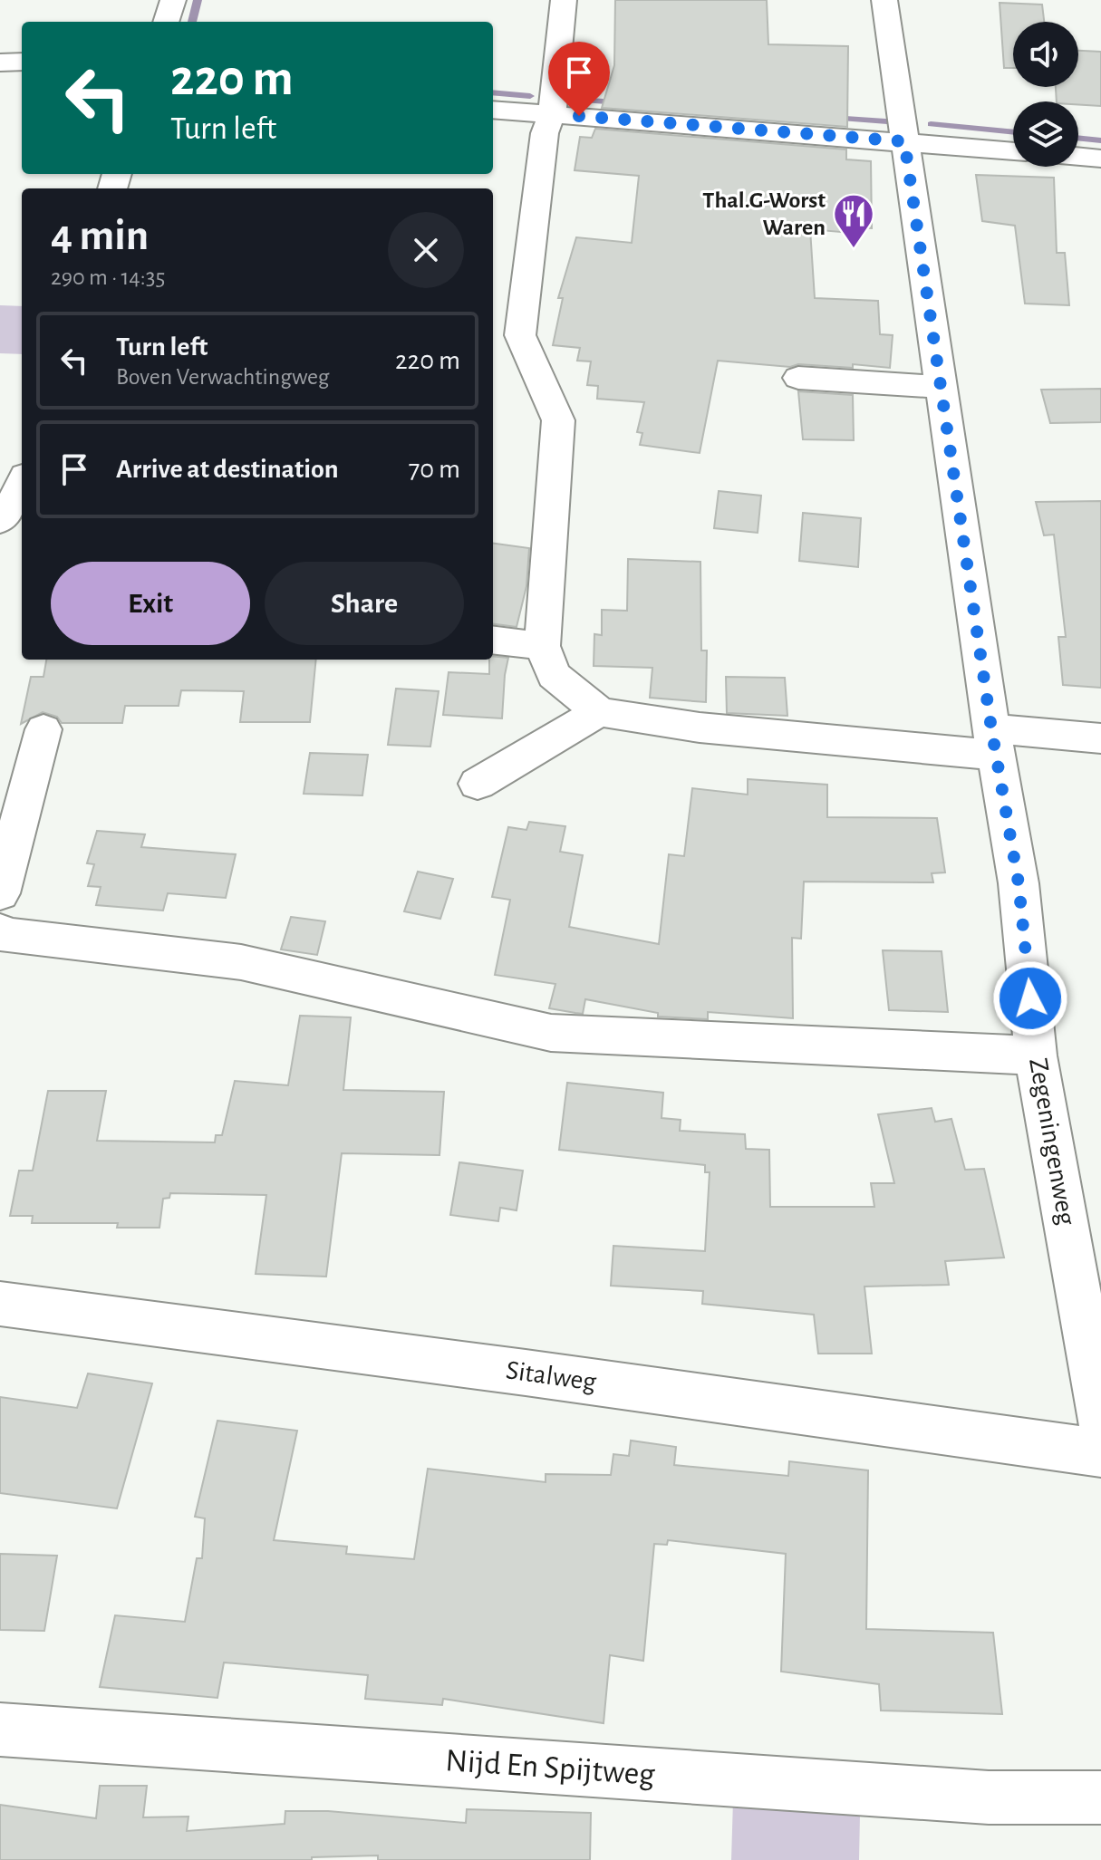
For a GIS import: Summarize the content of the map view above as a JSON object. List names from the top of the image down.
{
  "streets": {
    "street": ["Zegeningenweg", "Sitalweg", "Nijd En Spijtweg"]
  },
  "places": {
    "restaurant": ["Thal.G-Worst Waren"]
  },
  "page": {
    "turn": ["220 m", "Turn left"],
    "heading": ["4 min", "290 m · 14:35"],
    "list": [
      {
        "name": "Turn left",
        "note": "Boven Verwachtingweg",
        "value": "220 m"
      },
      {
        "name": "Arrive at destination",
        "value": "70 m"
      }
    ],
    "buttons": ["Exit", "Share"]
  }
}
